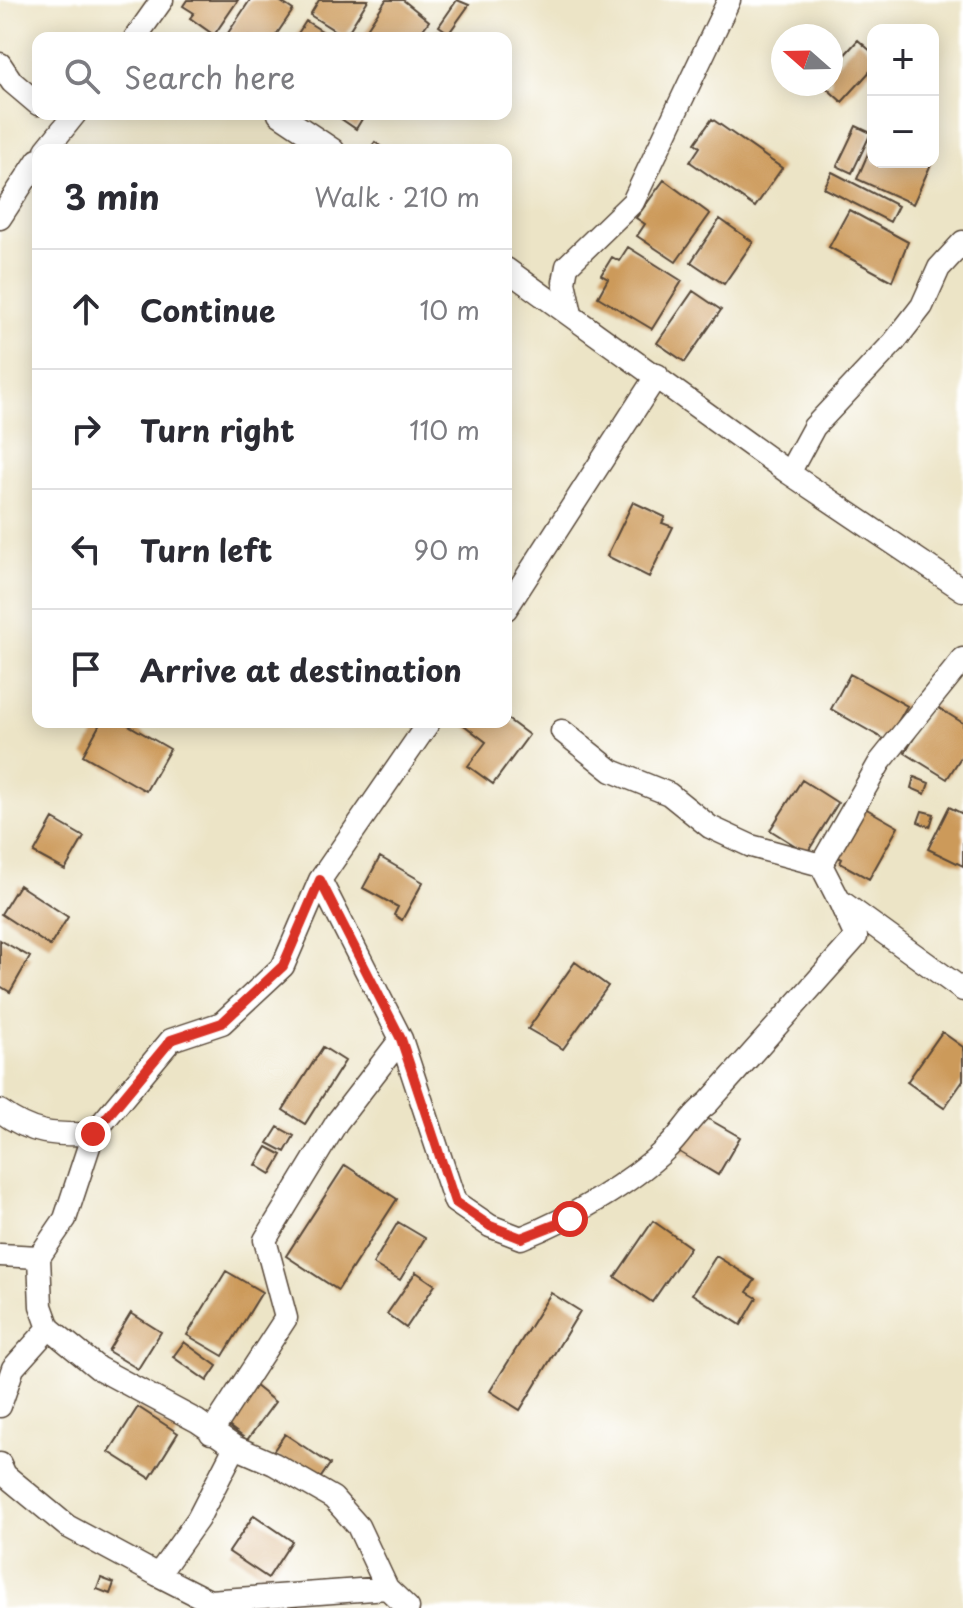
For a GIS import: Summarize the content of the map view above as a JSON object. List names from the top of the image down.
{
  "north": "left",
  "page": {
    "map_buttons": ["+", "−"],
    "search": "Search here",
    "heading": ["3 min", "Walk · 210 m"],
    "list": [
      ["Continue", "10 m"],
      ["Turn right", "110 m"],
      ["Turn left", "90 m"],
      "Arrive at destination"
    ]
  }
}
